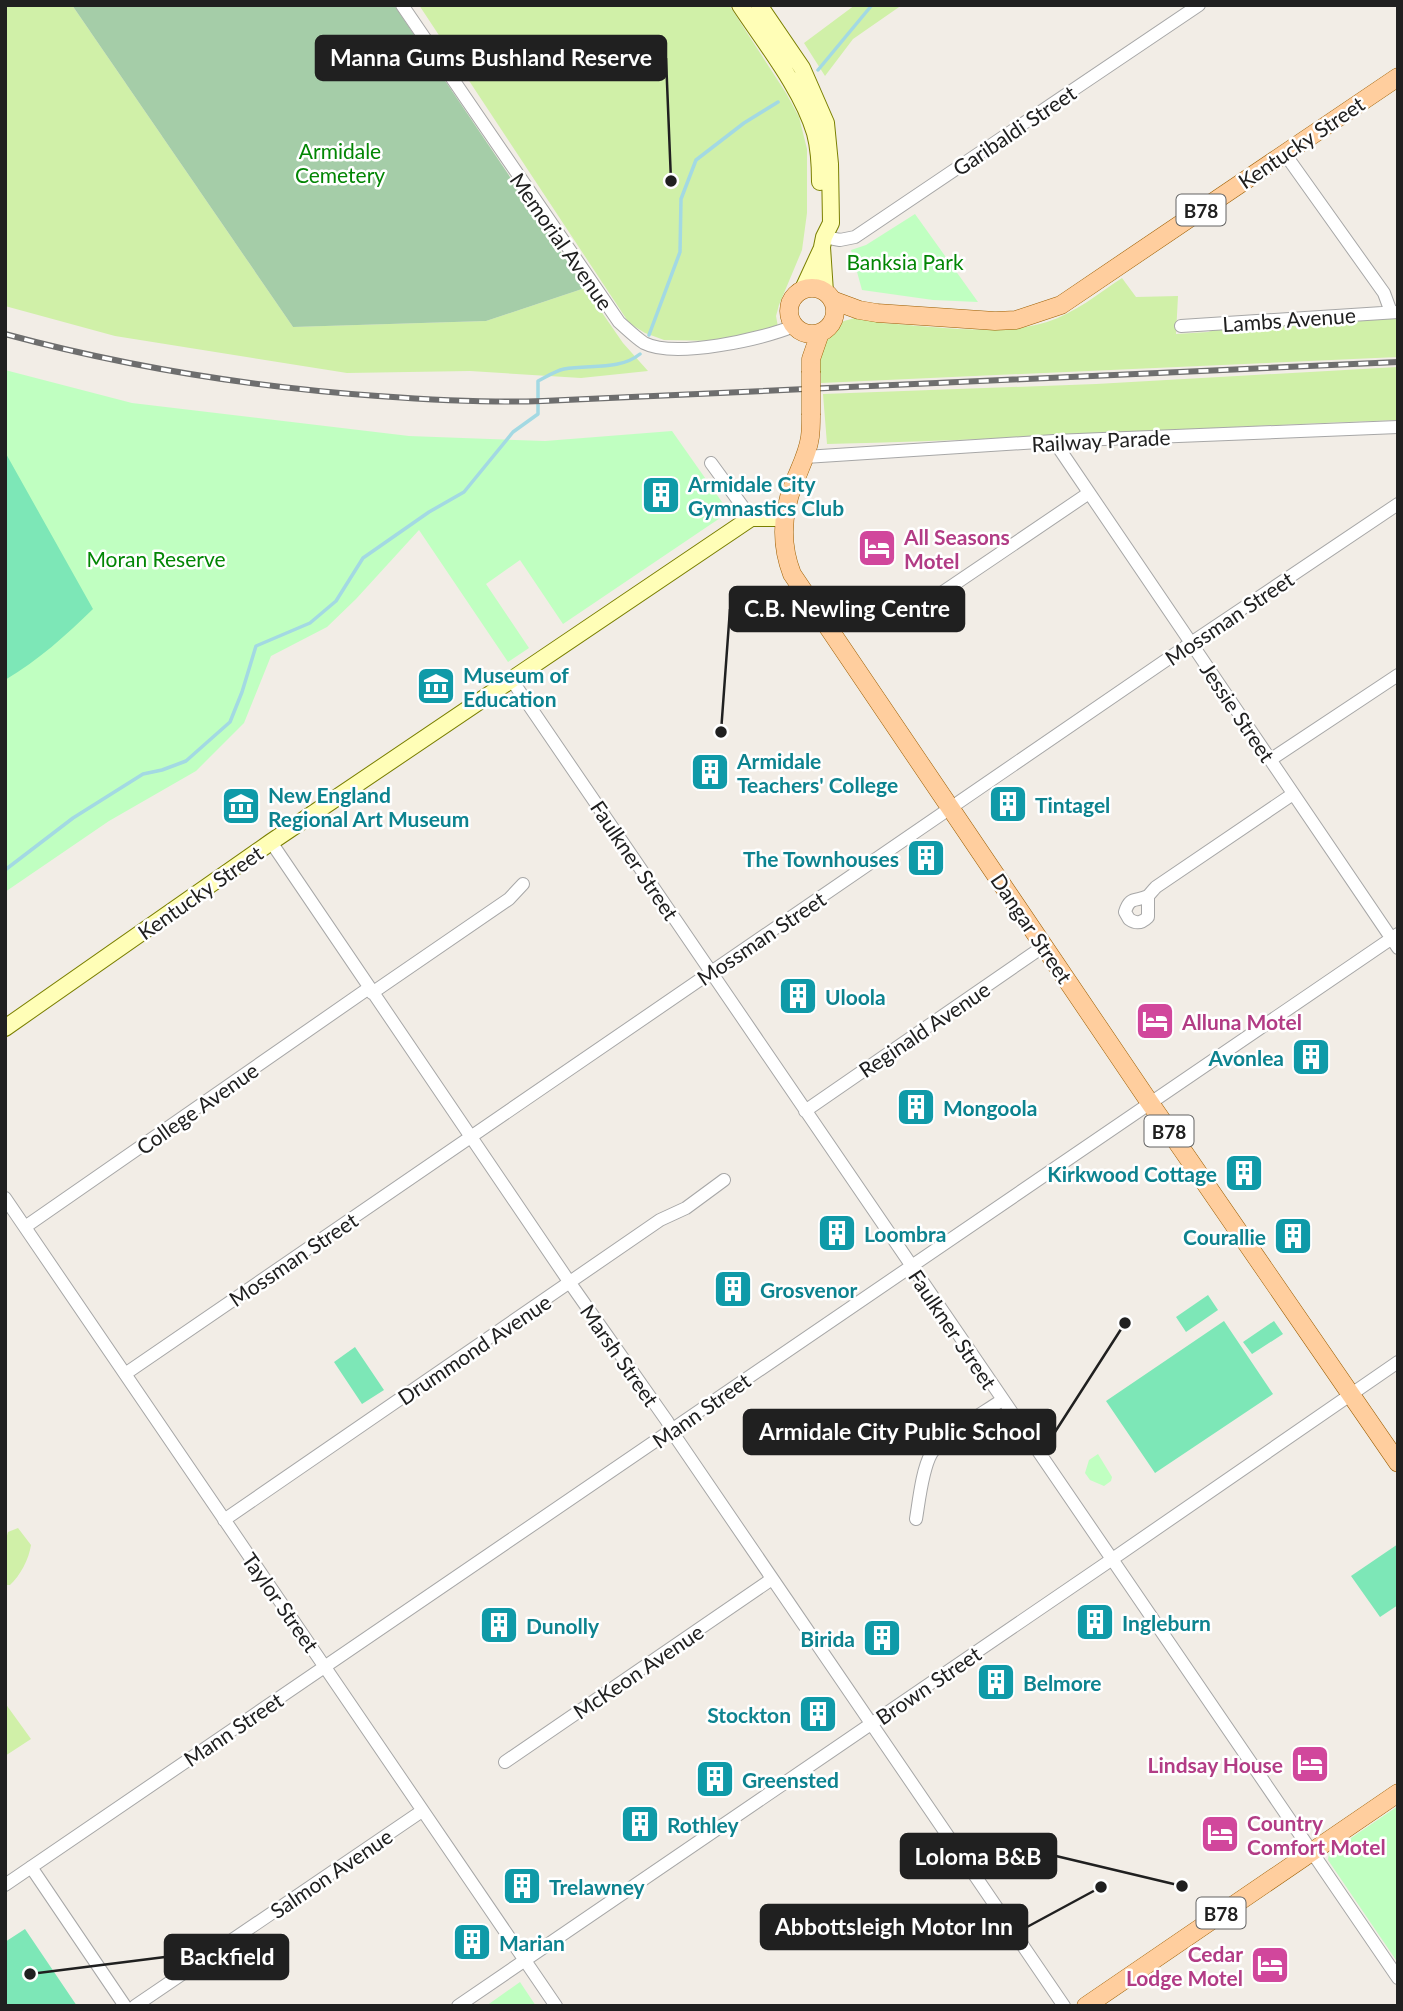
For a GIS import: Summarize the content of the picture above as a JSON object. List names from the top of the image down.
{
  "streets": {
    "main road": ["Kentucky Street", "B78", "Dangar Street"],
    "street": [
      "Garibaldi Street",
      "Memorial Avenue",
      "Lambs Avenue",
      "Railway Parade",
      "Mossman Street",
      "Jessie Street",
      "Faulkner Street",
      "Reginald Avenue",
      "College Avenue",
      "Drummond Avenue",
      "Marsh Street",
      "Mann Street",
      "Taylor Street",
      "McKeon Avenue",
      "Brown Street",
      "Salmon Avenue"
    ]
  },
  "crossings": [
    ["Kentucky Street", "B78"],
    ["Kentucky Street", "Memorial Avenue"],
    ["Kentucky Street", "Faulkner Street"],
    ["Kentucky Street", "Dangar Street"],
    ["Kentucky Street", "Marsh Street"],
    ["B78", "Memorial Avenue"],
    ["B78", "Faulkner Street"],
    ["B78", "Dangar Street"],
    ["Memorial Avenue", "Dangar Street"],
    ["Railway Parade", "Jessie Street"],
    ["Railway Parade", "Dangar Street"],
    ["Mossman Street", "Jessie Street"],
    ["Mossman Street", "Faulkner Street"],
    ["Mossman Street", "Dangar Street"],
    ["Mossman Street", "Marsh Street"],
    ["Mossman Street", "Taylor Street"],
    ["Jessie Street", "Mann Street"],
    ["Faulkner Street", "Reginald Avenue"],
    ["Faulkner Street", "Mann Street"],
    ["Faulkner Street", "Brown Street"],
    ["Dangar Street", "Reginald Avenue"],
    ["Dangar Street", "Mann Street"],
    ["Dangar Street", "Brown Street"],
    ["College Avenue", "Marsh Street"],
    ["College Avenue", "Taylor Street"],
    ["Drummond Avenue", "Marsh Street"],
    ["Drummond Avenue", "Taylor Street"],
    ["Marsh Street", "Mann Street"],
    ["Marsh Street", "McKeon Avenue"],
    ["Marsh Street", "Brown Street"],
    ["Mann Street", "Taylor Street"],
    ["Taylor Street", "Brown Street"],
    ["Taylor Street", "Salmon Avenue"]
  ],
  "parks": ["Armidale Cemetery", "Banksia Park", "Moran Reserve"],
  "places": {
    "other": [
      "Manna Gums Bushland Reserve",
      "C.B. Newling Centre",
      "Armidale City Public School",
      "Loloma B&B",
      "Abbottsleigh Motor Inn",
      "Backfield"
    ],
    "building": [
      "Armidale City Gymnastics Club",
      "Armidale Teachers' College",
      "Tintagel",
      "The Townhouses",
      "Uloola",
      "Avonlea",
      "Mongoola",
      "Kirkwood Cottage",
      "Loombra",
      "Courallie",
      "Grosvenor",
      "Ingleburn",
      "Dunolly",
      "Birida",
      "Belmore",
      "Stockton",
      "Greensted",
      "Rothley",
      "Trelawney",
      "Marian"
    ],
    "hotel": [
      "All Seasons Motel",
      "Alluna Motel",
      "Lindsay House",
      "Country Comfort Motel",
      "Cedar Lodge Motel"
    ],
    "museum": ["Museum of Education", "New England Regional Art Museum"]
  }
}
